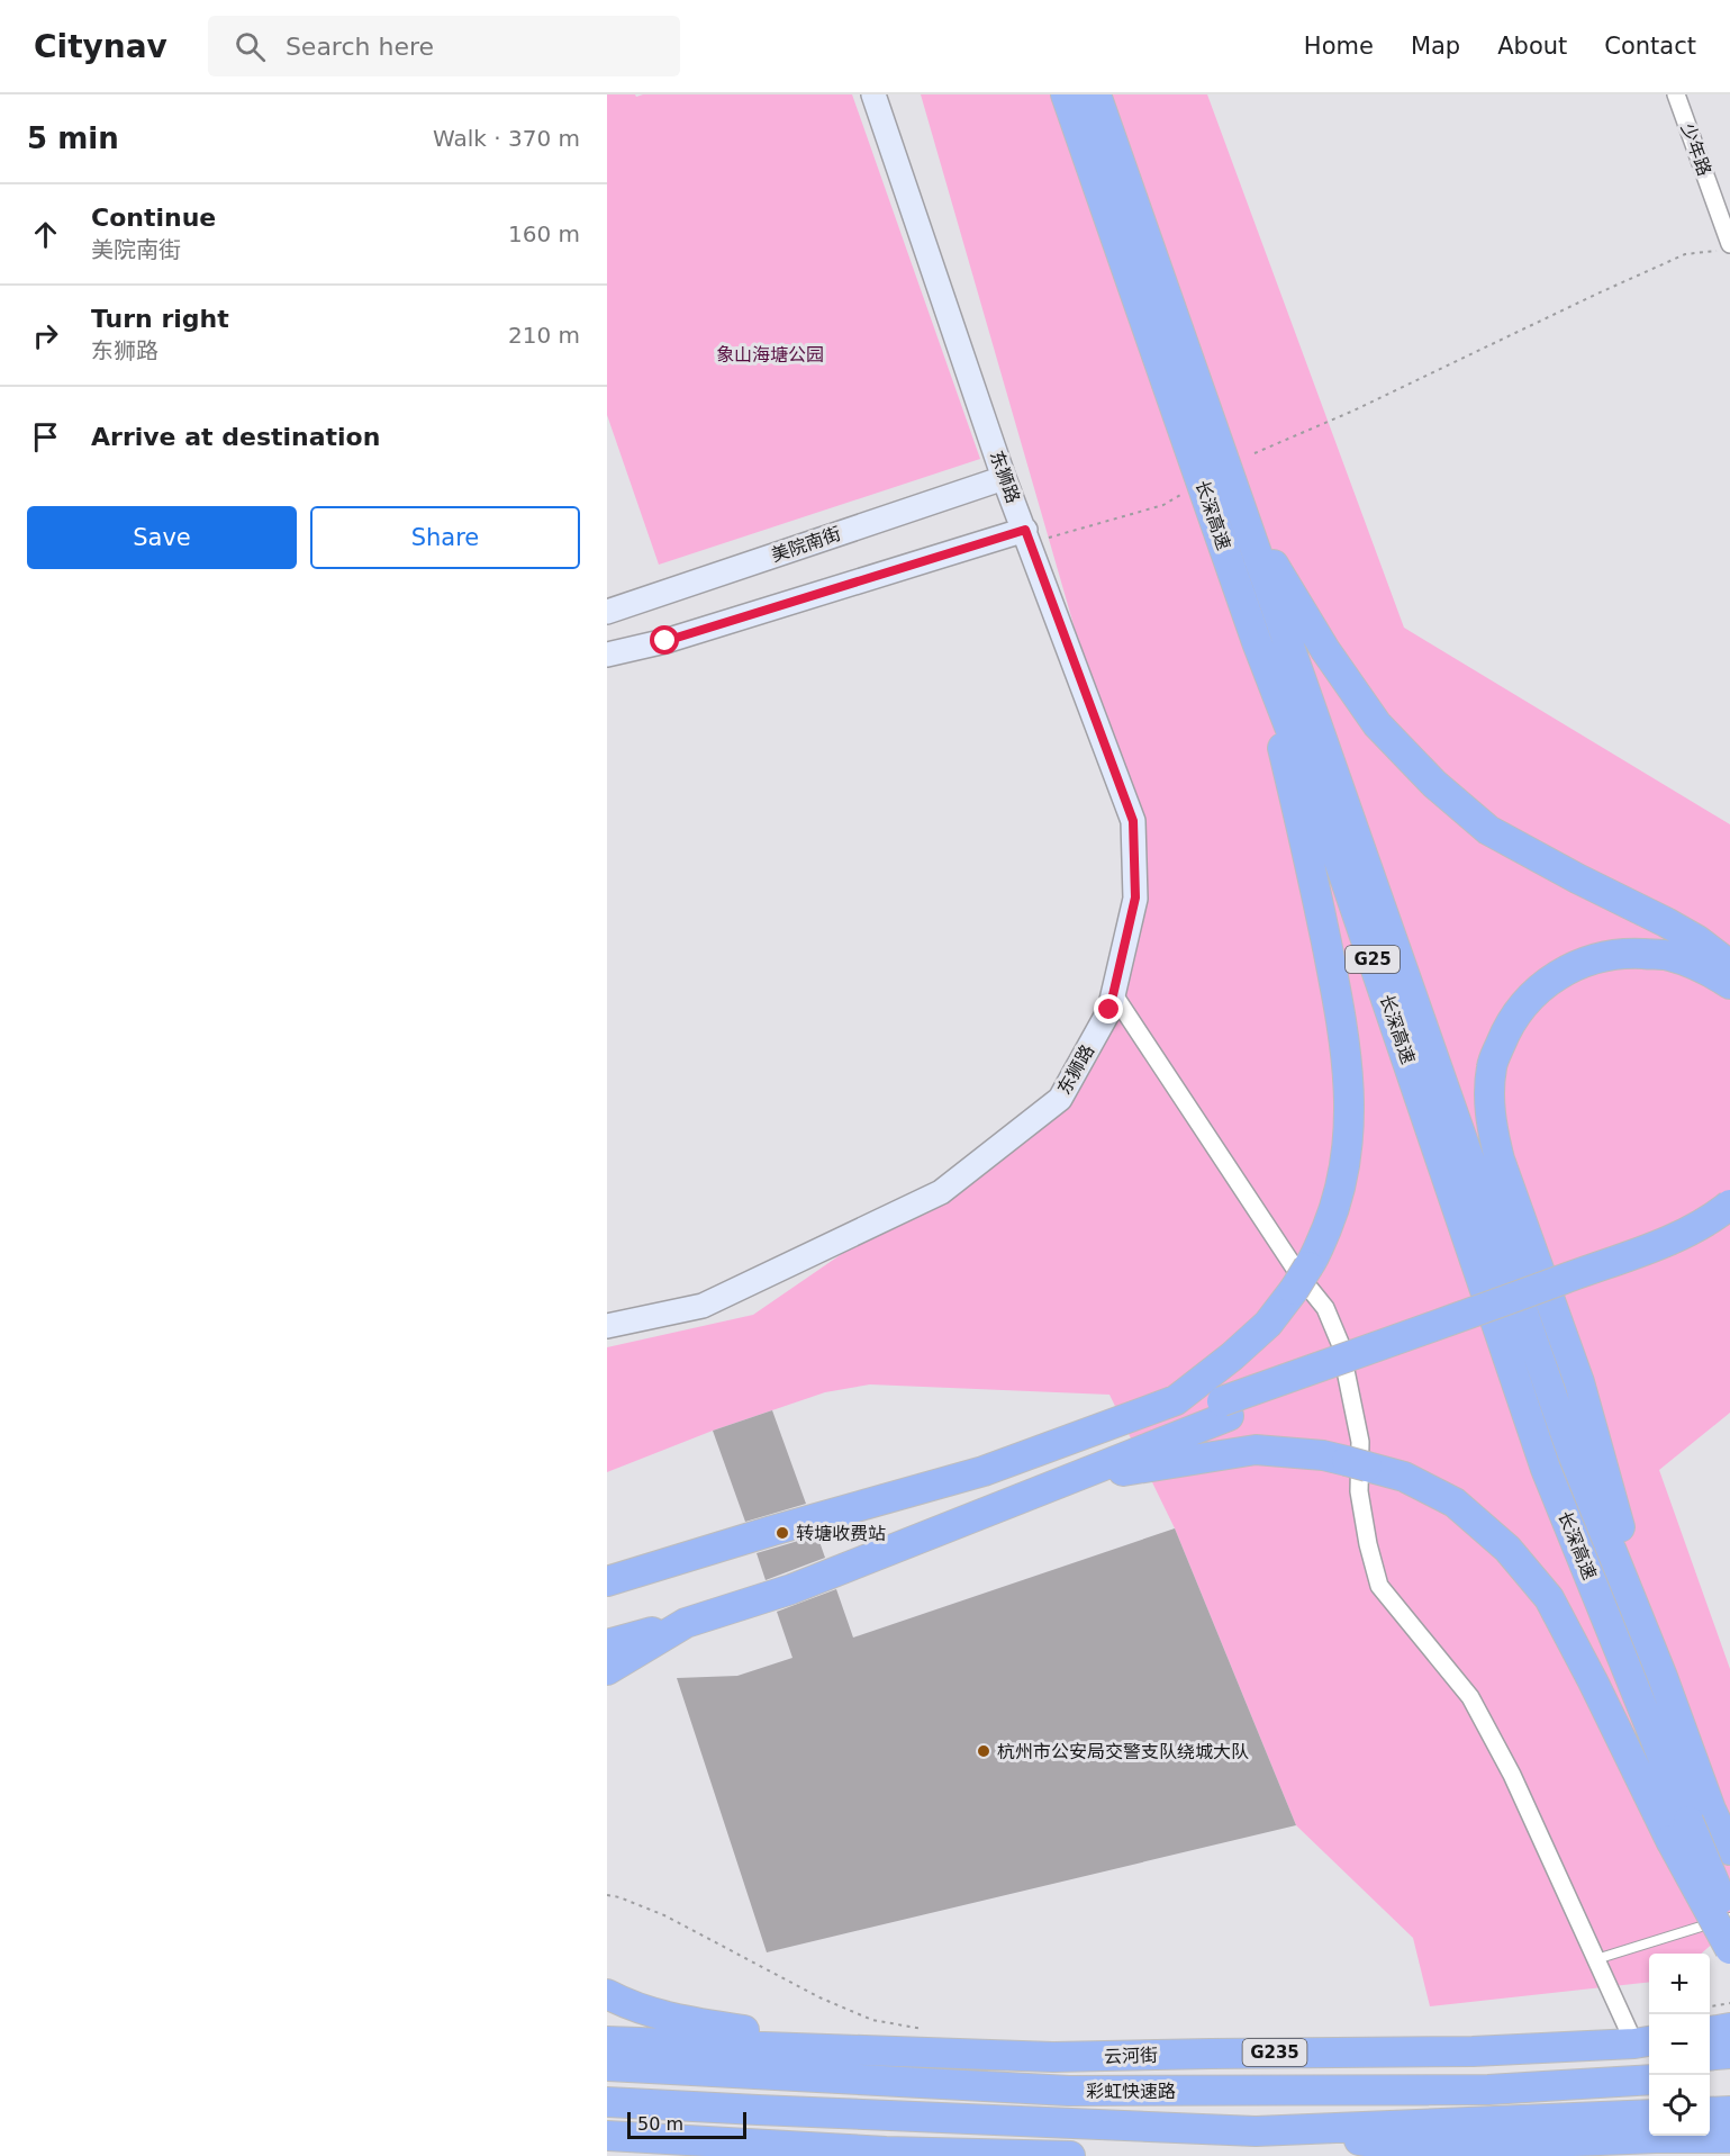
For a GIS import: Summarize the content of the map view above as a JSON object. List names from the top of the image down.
{
  "streets": {
    "highway": [
      "长深高速",
      "G25",
      "G235",
      "云河街",
      "彩虹快速路"
    ],
    "street": ["少年路", "东狮路", "美院南街"]
  },
  "crossings": [
    ["东狮路", "美院南街"]
  ],
  "parks": ["象山海塘公园"],
  "places": ["转塘收费站", "杭州市公安局交警支队绕城大队"],
  "scale_bar": "50 m",
  "page": {
    "header": "Citynav",
    "search": "Search here",
    "nav": [
      "Home",
      "Map",
      "About",
      "Contact"
    ],
    "heading": ["5 min", "Walk · 370 m"],
    "list": [
      ["Continue", "美院南街", "160 m"],
      ["Turn right", "东狮路", "210 m"],
      "Arrive at destination"
    ],
    "buttons": ["Save", "Share"],
    "map_buttons": ["+", "−"],
    "scale": "50 m"
  }
}
